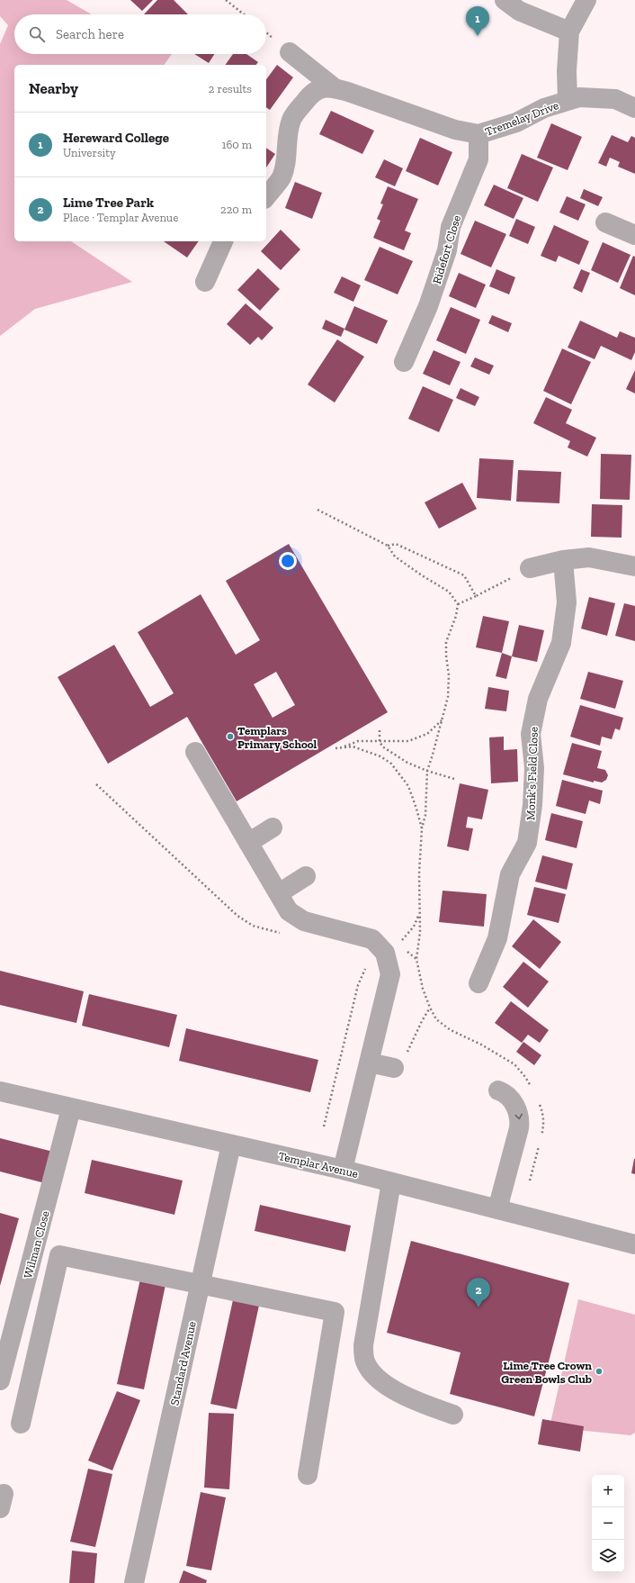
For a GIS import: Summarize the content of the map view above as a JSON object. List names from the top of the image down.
{
  "streets": {
    "street": [
      "Tremelay Drive",
      "Ridefort Close",
      "Monk's Field Close",
      "Templar Avenue",
      "Wilman Close",
      "Standard Avenue"
    ]
  },
  "crossings": [
    ["Tremelay Drive", "Ridefort Close"],
    ["Templar Avenue", "Wilman Close"],
    ["Templar Avenue", "Standard Avenue"]
  ],
  "places": ["Templars Primary School", "Lime Tree Crown Green Bowls Club"],
  "page": {
    "pins": ["1", "2"],
    "search": "Search here",
    "heading": ["Nearby", "2 results"],
    "list": [
      {
        "mark": "1",
        "name": "Hereward College",
        "note": "University",
        "value": "160 m"
      },
      {
        "mark": "2",
        "name": "Lime Tree Park",
        "note": "Place · Templar Avenue",
        "value": "220 m"
      }
    ],
    "map_buttons": ["+", "−"]
  }
}
